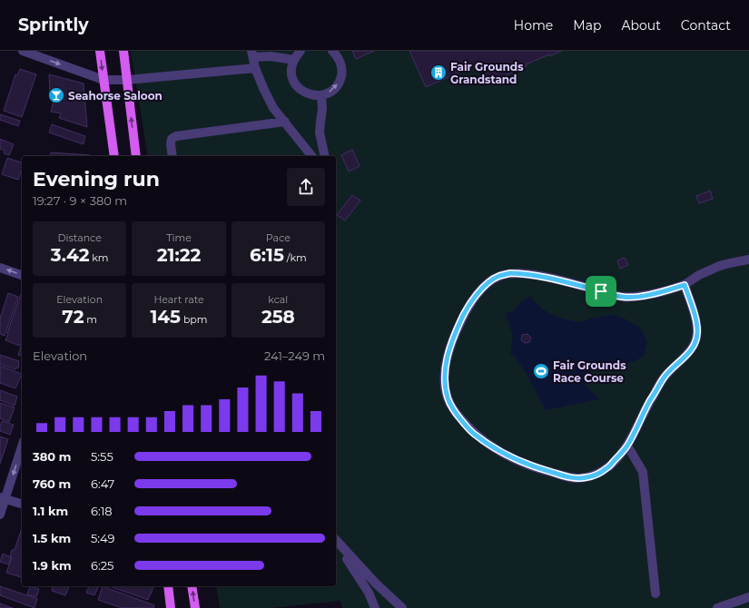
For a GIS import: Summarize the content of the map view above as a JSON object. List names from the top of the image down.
{
  "places": {
    "building": ["Fair Grounds Grandstand"],
    "bar": ["Seahorse Saloon"],
    "sports": ["Fair Grounds Race Course"]
  },
  "page": {
    "header": "Sprintly",
    "nav": [
      "Home",
      "Map",
      "About",
      "Contact"
    ],
    "heading": ["Evening run", "19:27 · 9 × 380 m"],
    "stats": [
      ["Distance", "3.42 km"],
      ["Time", "21:22"],
      ["Pace", "6:15 /km"],
      ["Elevation", "72 m"],
      ["Heart rate", "145 bpm"],
      ["kcal", "258"]
    ],
    "chart": ["Elevation", "241–249 m"],
    "list": [
      {
        "name": "380 m",
        "note": "5:55"
      },
      {
        "name": "760 m",
        "note": "6:47"
      },
      {
        "name": "1.1 km",
        "note": "6:18"
      },
      {
        "name": "1.5 km",
        "note": "5:49"
      },
      {
        "name": "1.9 km",
        "note": "6:25"
      }
    ]
  }
}
